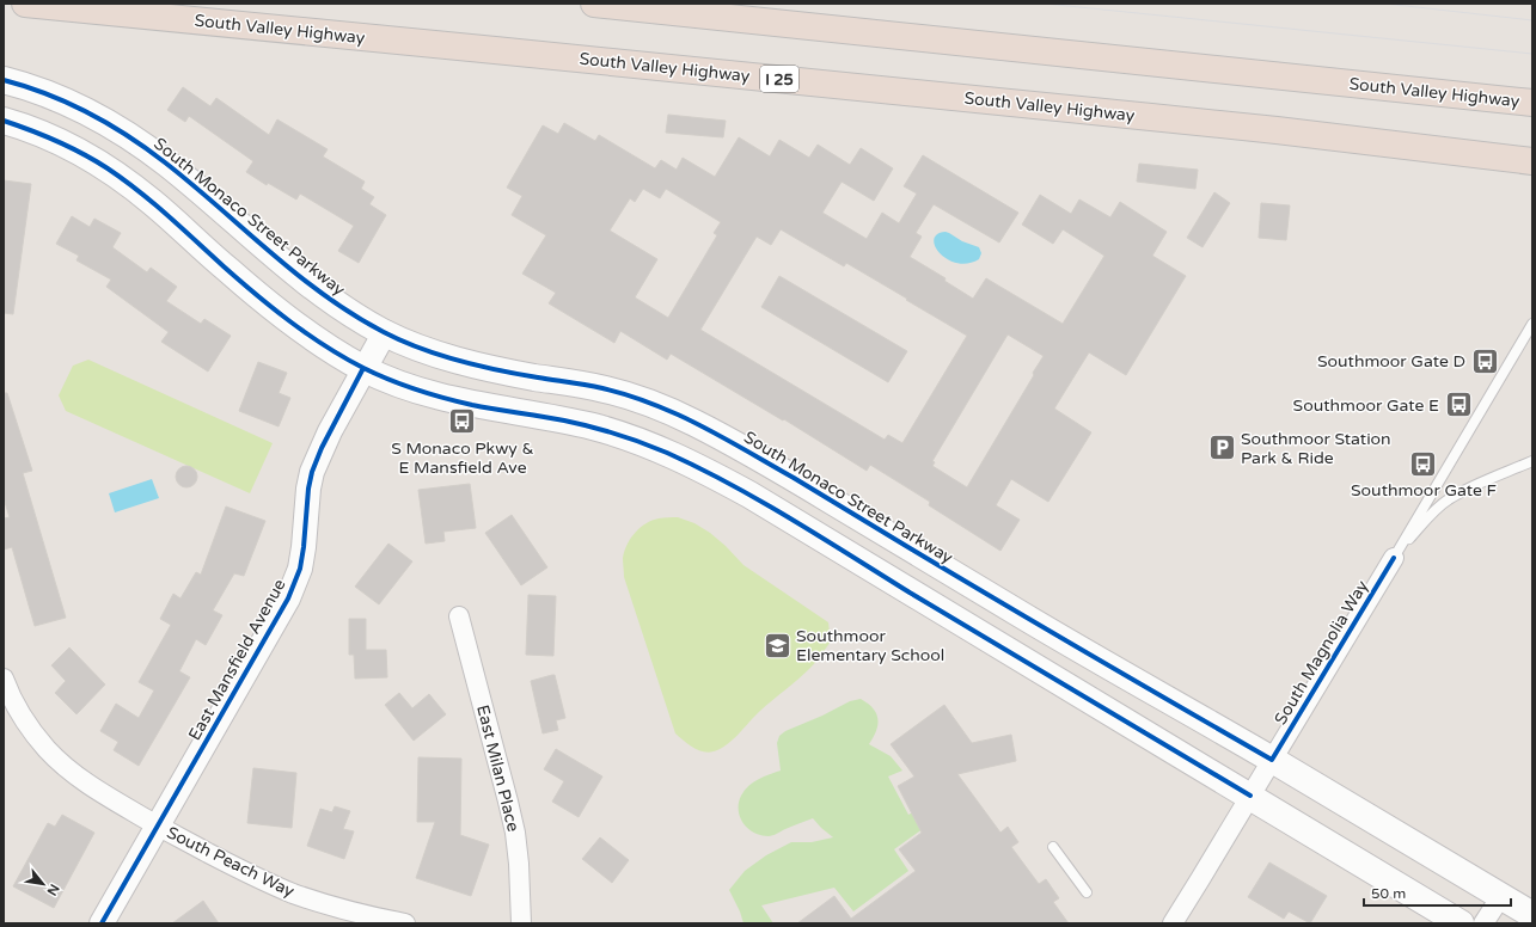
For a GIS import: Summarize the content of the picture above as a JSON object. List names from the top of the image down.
{
  "streets": {
    "highway": ["South Valley Highway", "I 25"],
    "main road": ["South Monaco Street Parkway"],
    "street": [
      "South Magnolia Way",
      "East Mansfield Avenue",
      "East Milan Place",
      "South Peach Way"
    ]
  },
  "crossings": [
    ["South Monaco Street Parkway", "South Magnolia Way"],
    ["South Monaco Street Parkway", "East Mansfield Avenue"],
    ["East Mansfield Avenue", "South Peach Way"]
  ],
  "places": {
    "bus stop": [
      "Southmoor Gate D",
      "Southmoor Gate E",
      "S Monaco Pkwy & E Mansfield Ave",
      "Southmoor Gate F"
    ],
    "parking": ["Southmoor Station Park & Ride"],
    "school or university": ["Southmoor Elementary School"]
  },
  "scale_bar": "50 m",
  "north": "bottom right"
}
